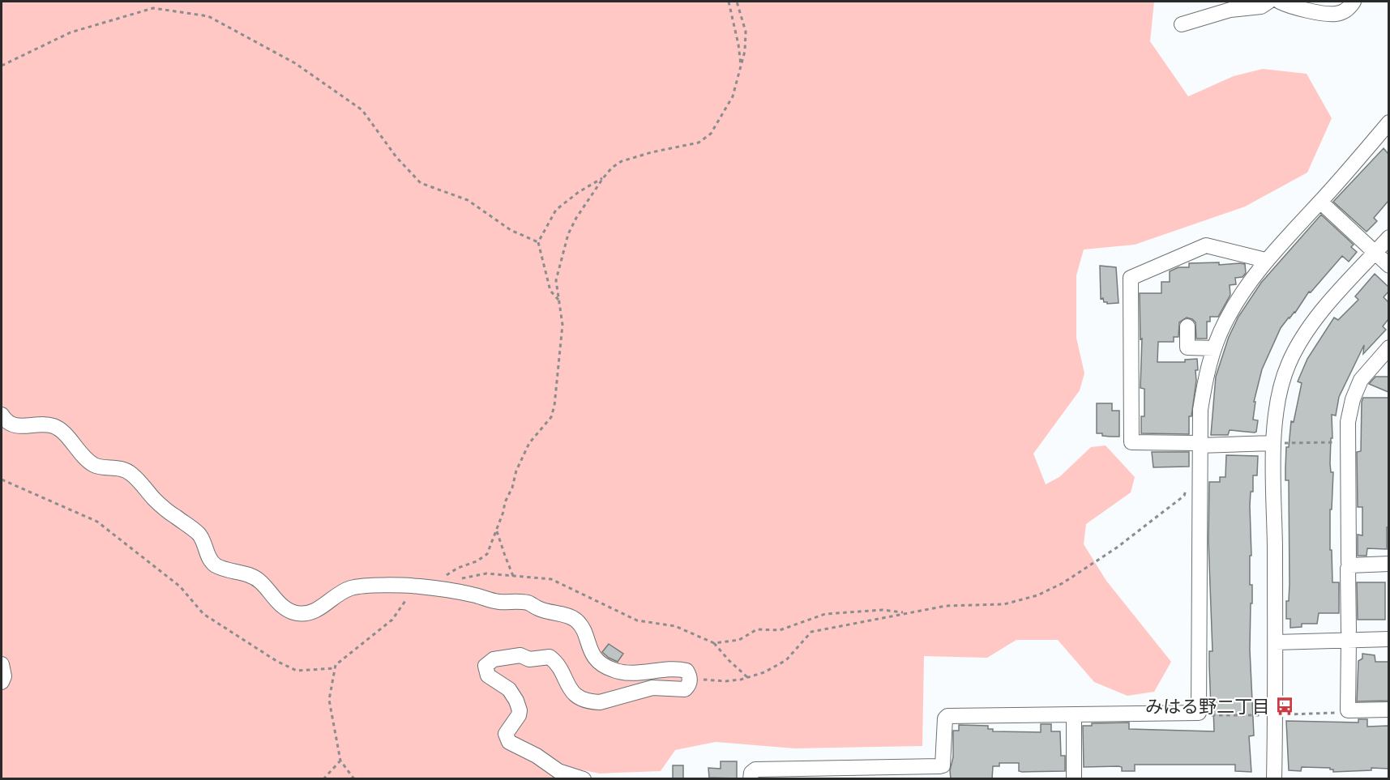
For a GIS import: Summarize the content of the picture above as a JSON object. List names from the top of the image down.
{
  "places": {
    "bus stop": ["みはる野二丁目"]
  }
}
